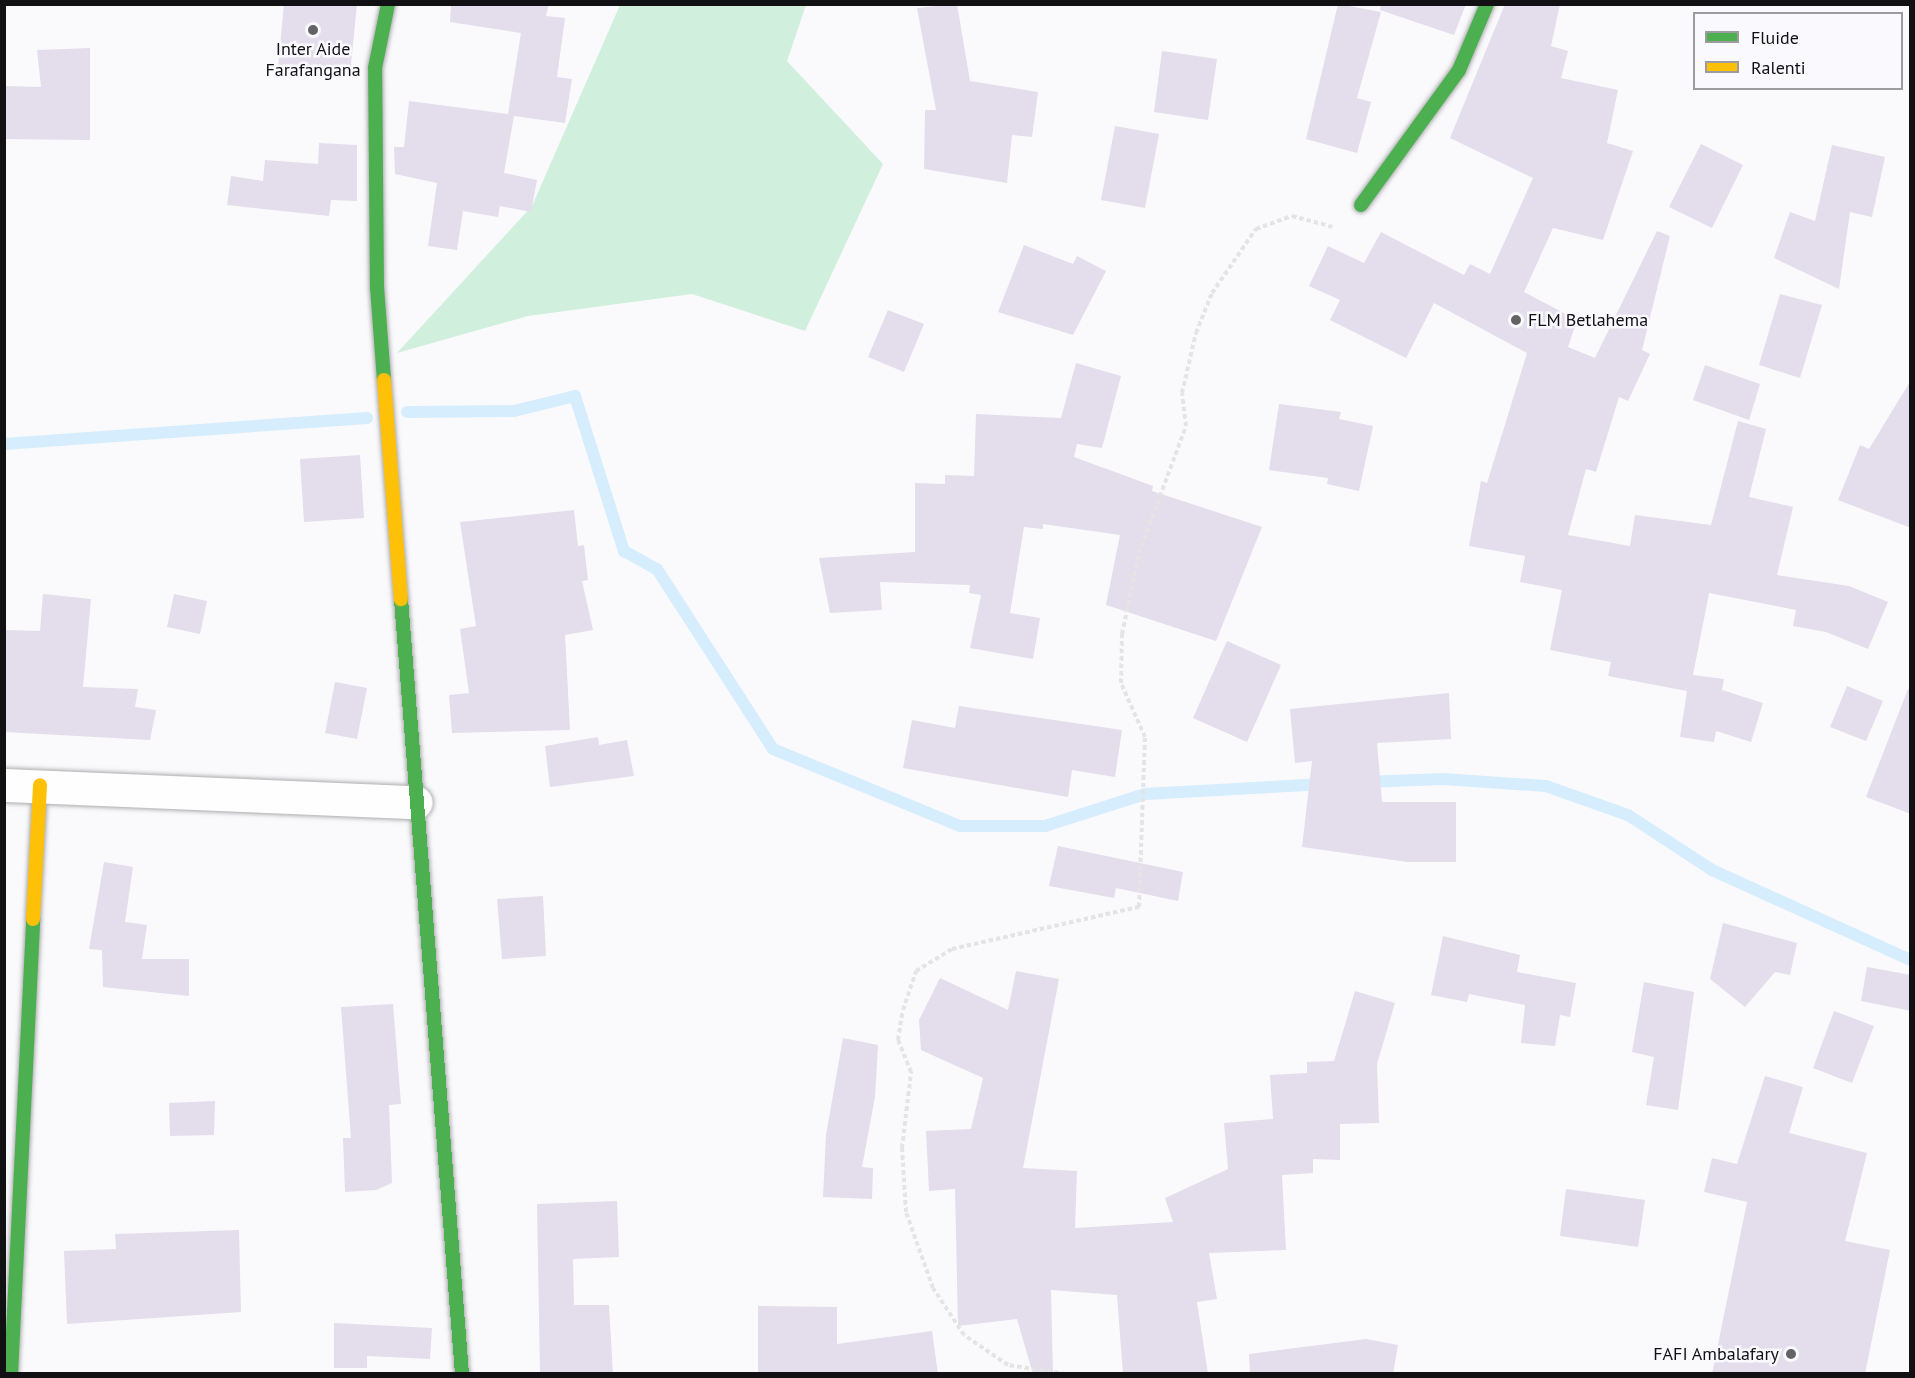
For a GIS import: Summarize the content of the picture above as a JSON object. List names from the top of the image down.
{
  "places": ["Inter Aide Farafangana", "FLM Betlahema", "FAFI Ambalafary"],
  "legend": ["Fluide", "Ralenti"]
}
